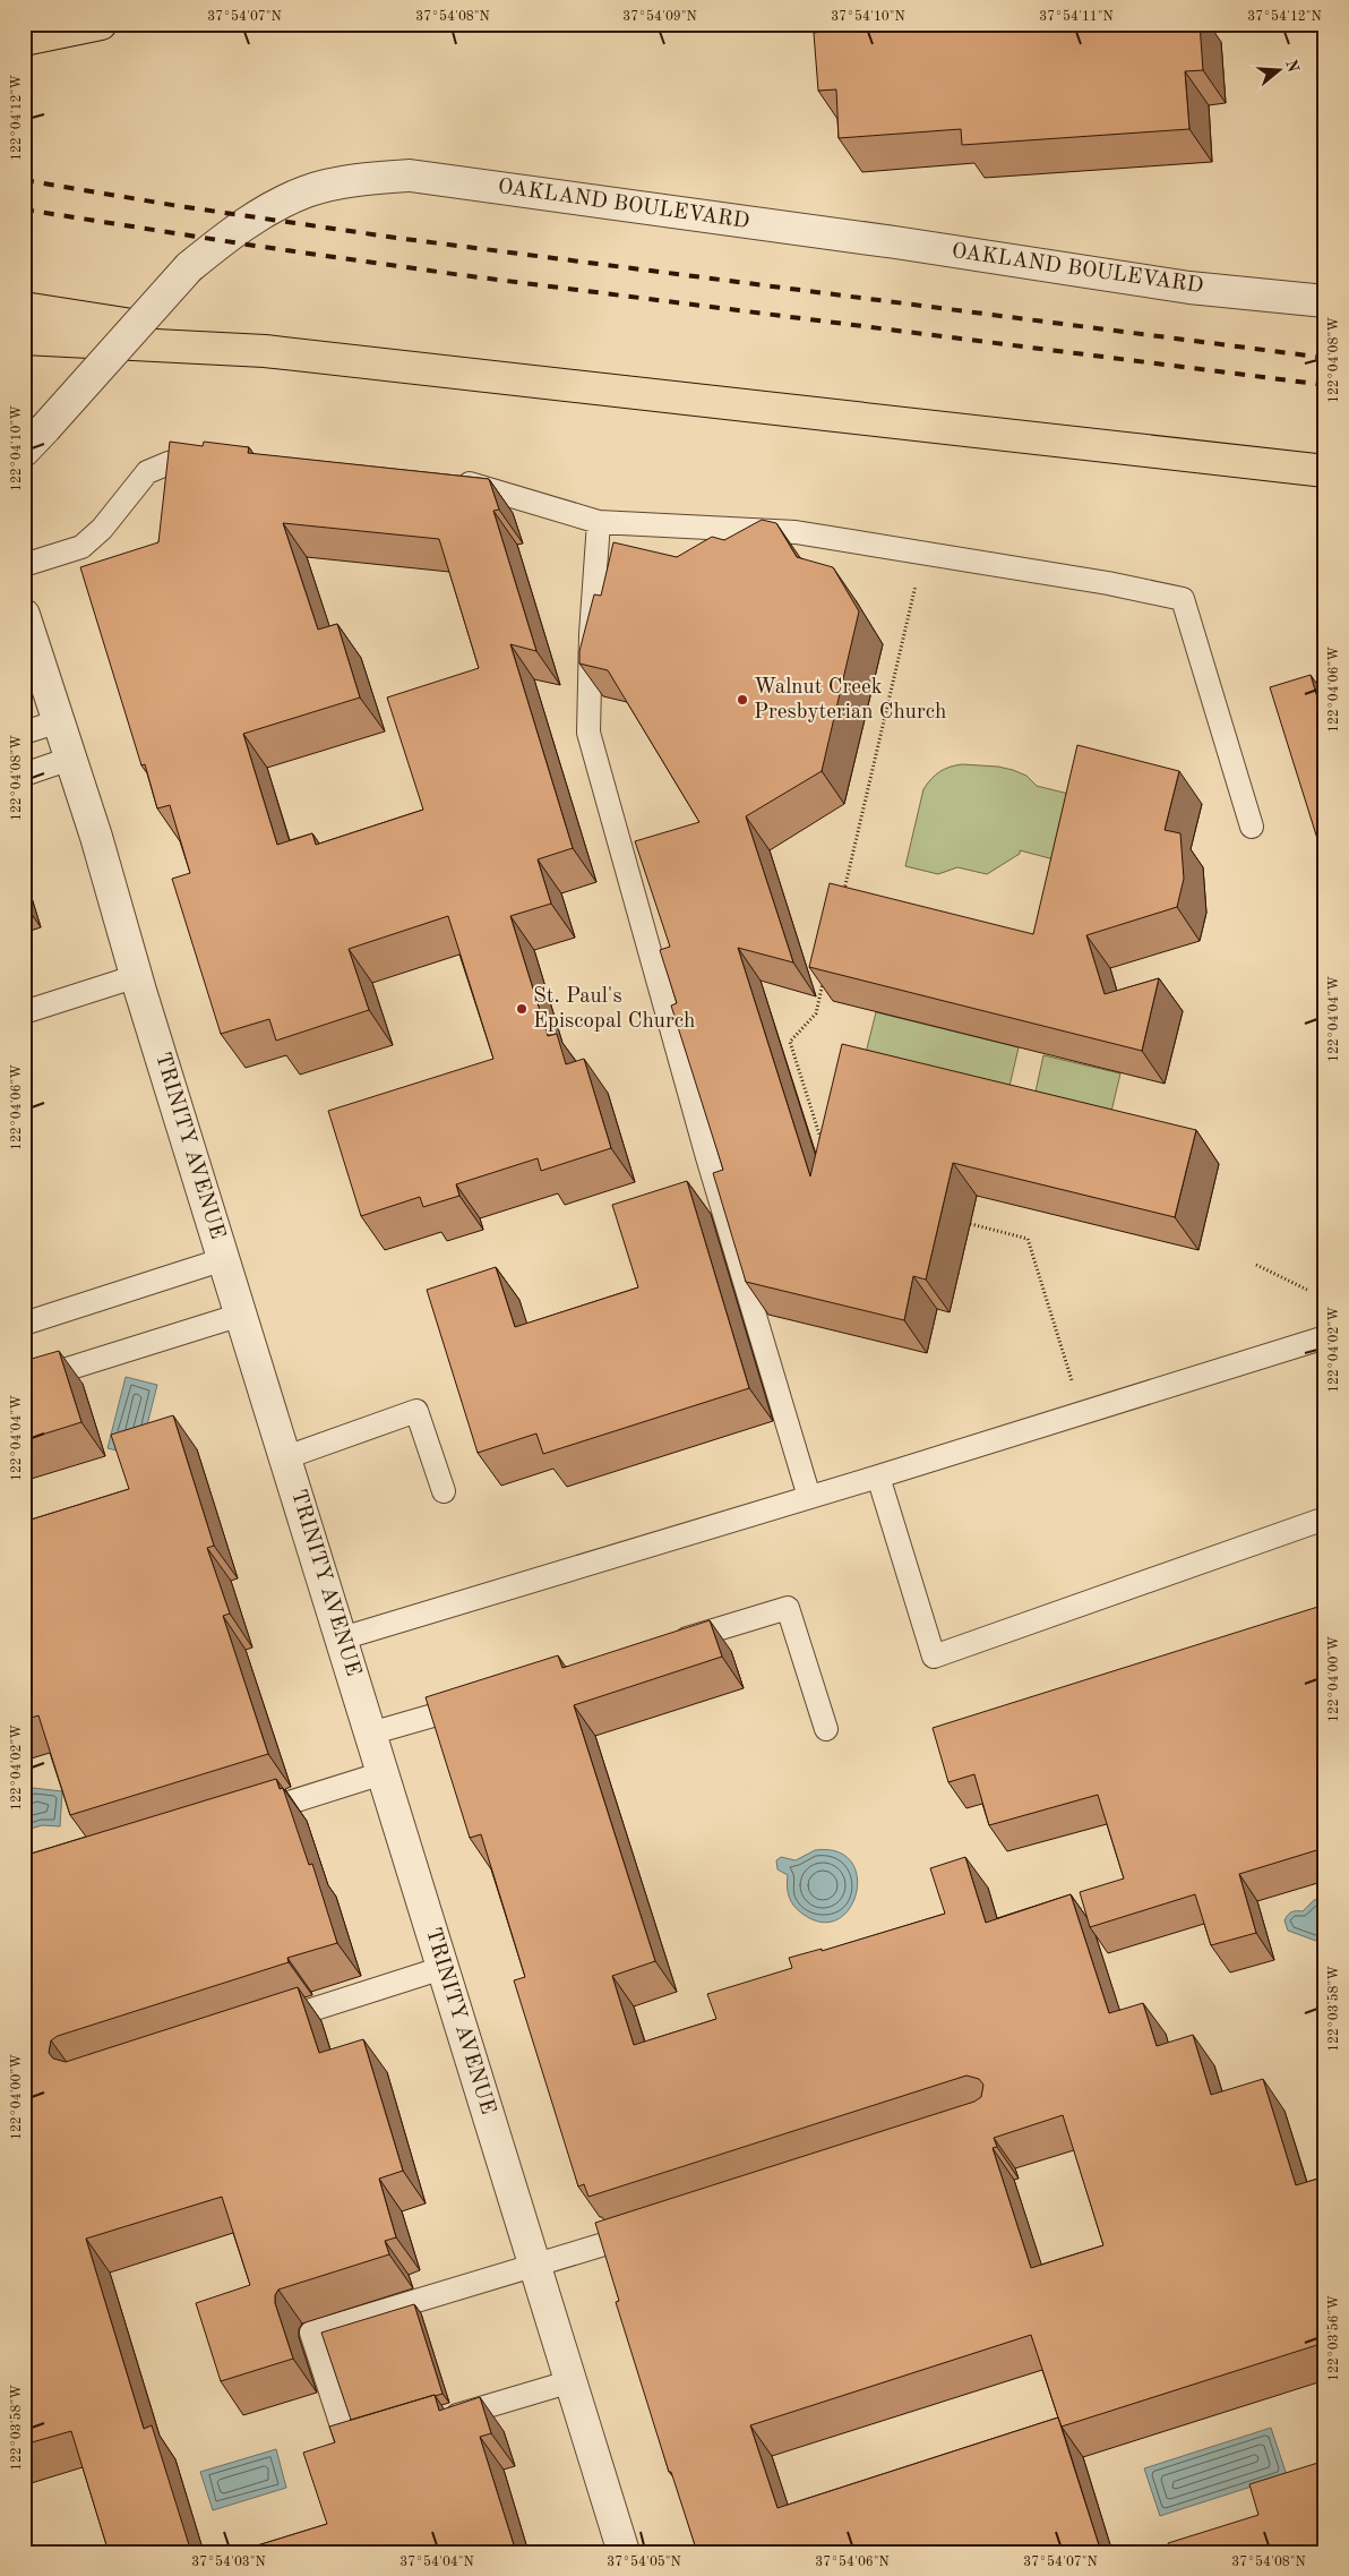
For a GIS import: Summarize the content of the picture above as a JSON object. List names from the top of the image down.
{
  "streets": {
    "street": ["OAKLAND BOULEVARD", "TRINITY AVENUE"]
  },
  "places": ["Walnut Creek Presbyterian Church", "St. Paul's Episcopal Church"],
  "north": "right",
  "coordinates": [
    "37°54'07\"N",
    "37°54'08\"N",
    "37°54'09\"N",
    "37°54'10\"N",
    "37°54'11\"N",
    "37°54'12\"N",
    "122°04'12\"W",
    "122°04'08\"W",
    "122°04'10\"W",
    "122°04'06\"W",
    "122°04'04\"W",
    "122°04'02\"W",
    "122°04'00\"W",
    "122°03'58\"W",
    "122°03'56\"W",
    "37°54'03\"N",
    "37°54'04\"N",
    "37°54'05\"N",
    "37°54'06\"N"
  ]
}
